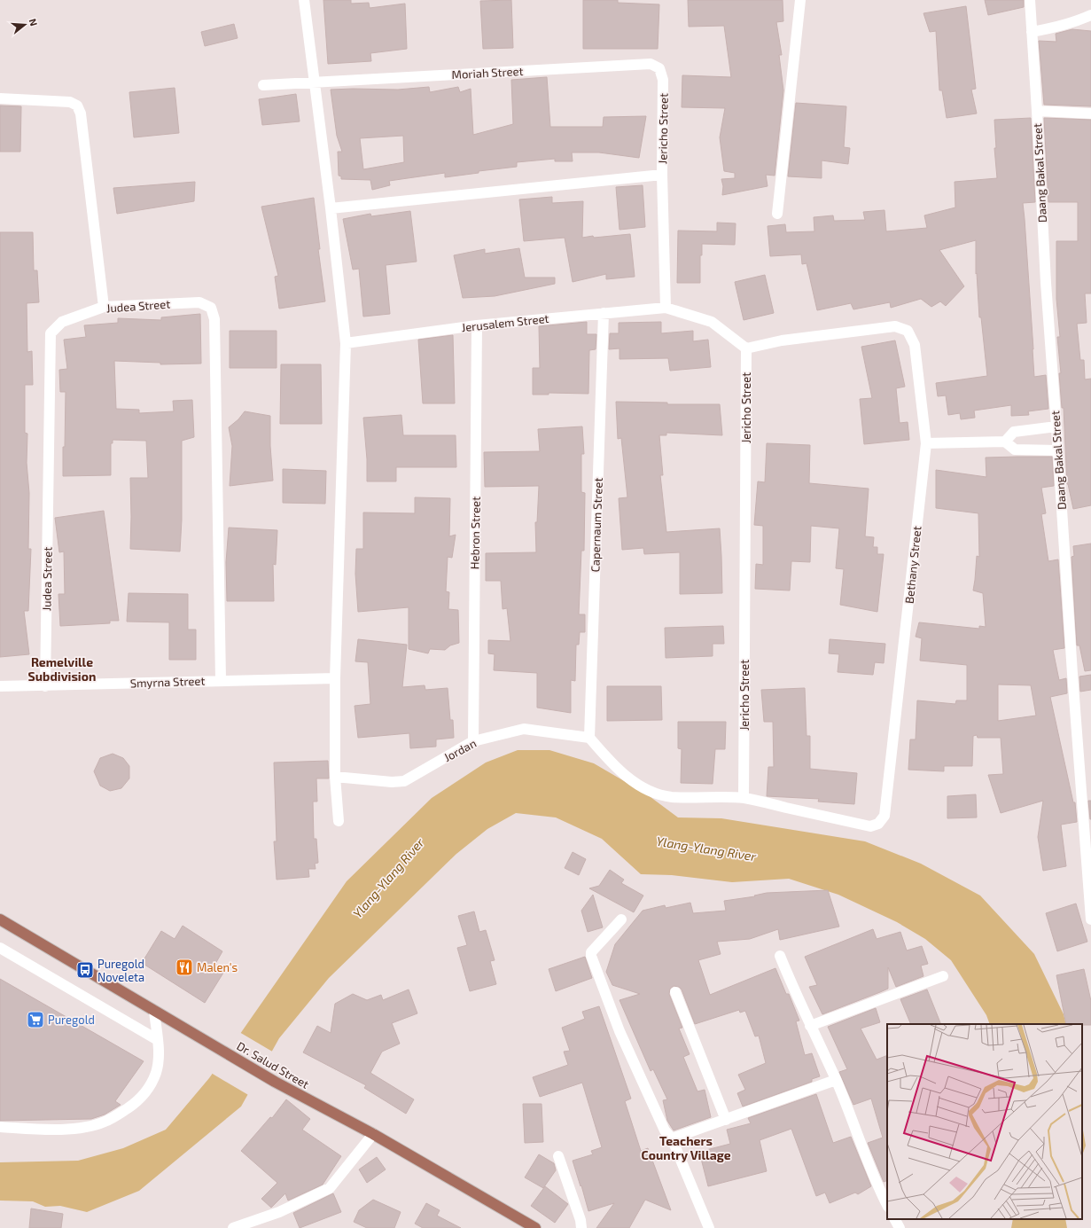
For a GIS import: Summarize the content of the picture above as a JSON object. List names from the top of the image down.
{
  "streets": {
    "main road": ["Dr. Salud Street"],
    "street": [
      "Moriah Street",
      "Jericho Street",
      "Daang Bakal Street",
      "Judea Street",
      "Jerusalem Street",
      "Capernaum Street",
      "Hebron Street",
      "Bethany Street",
      "Smyrna Street",
      "Jordan"
    ]
  },
  "crossings": [
    ["Moriah Street", "Jericho Street"],
    ["Jericho Street", "Jerusalem Street"],
    ["Jericho Street", "Bethany Street"],
    ["Judea Street", "Smyrna Street"],
    ["Jerusalem Street", "Capernaum Street"],
    ["Jerusalem Street", "Hebron Street"],
    ["Capernaum Street", "Bethany Street"],
    ["Capernaum Street", "Jordan"],
    ["Hebron Street", "Jordan"],
    ["Bethany Street", "Jordan"]
  ],
  "districts": ["Remelville Subdivision", "Teachers Country Village"],
  "water": ["Ylang-Ylang River"],
  "places": {
    "restaurant": ["Malen's"],
    "bus stop": ["Puregold Noveleta"],
    "supermarket": ["Puregold"]
  },
  "north": "right"
}
